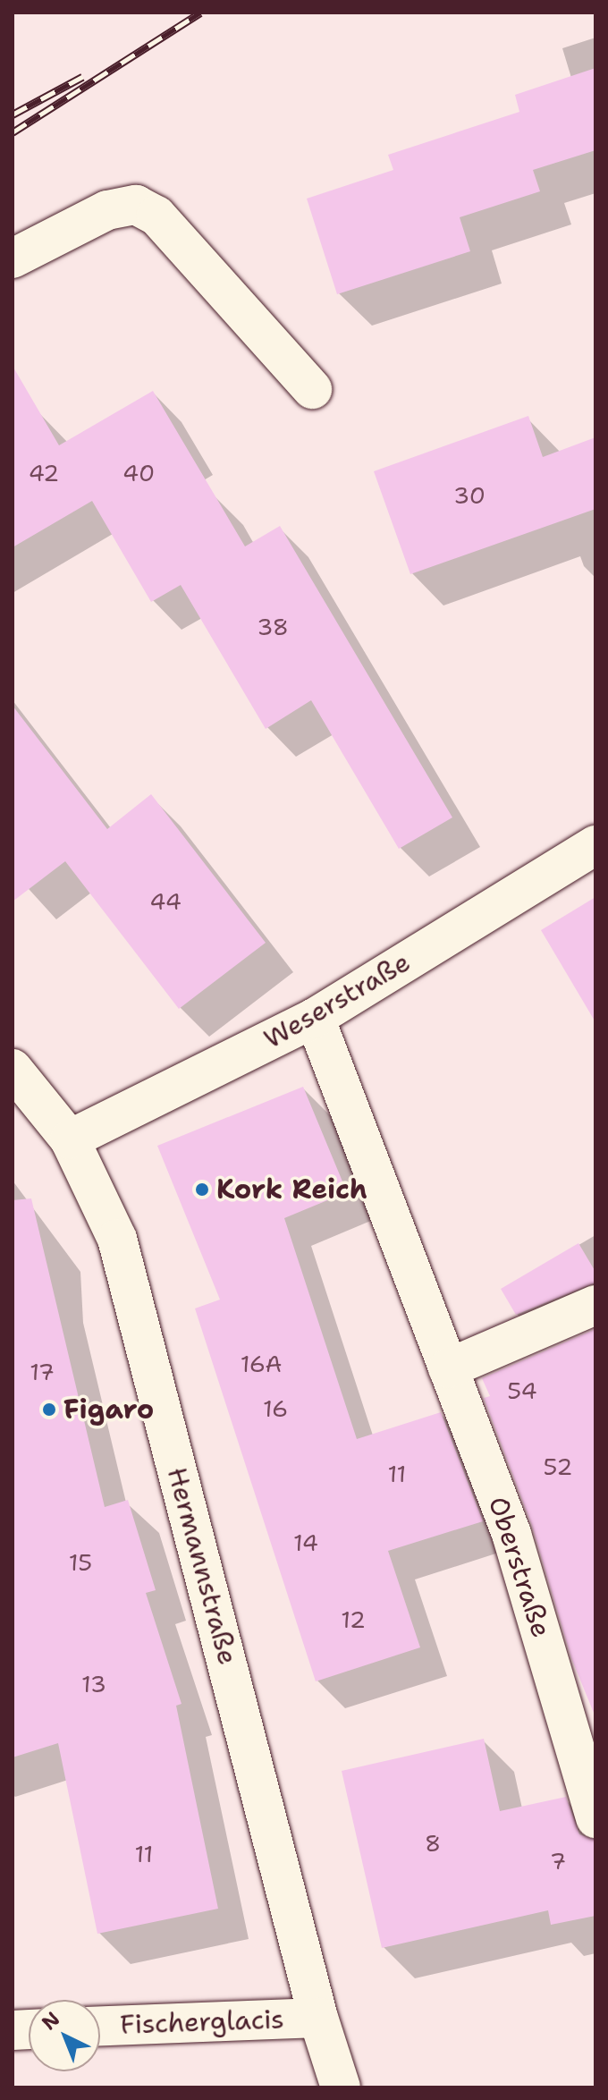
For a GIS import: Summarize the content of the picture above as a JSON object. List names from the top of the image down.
{
  "streets": {
    "street": [
      "Weserstraße",
      "Hermannstraße",
      "Oberstraße",
      "Fischerglacis"
    ]
  },
  "crossings": [
    ["Weserstraße", "Hermannstraße"],
    ["Weserstraße", "Oberstraße"],
    ["Hermannstraße", "Fischerglacis"]
  ],
  "places": ["Kork Reich", "Figaro"],
  "house_numbers": [
    "42",
    "40",
    "30",
    "38",
    "44",
    "16A",
    "17",
    "54",
    "16",
    "52",
    "11",
    "14",
    "15",
    "12",
    "13",
    "8",
    "11",
    "7"
  ],
  "north": "top left"
}
